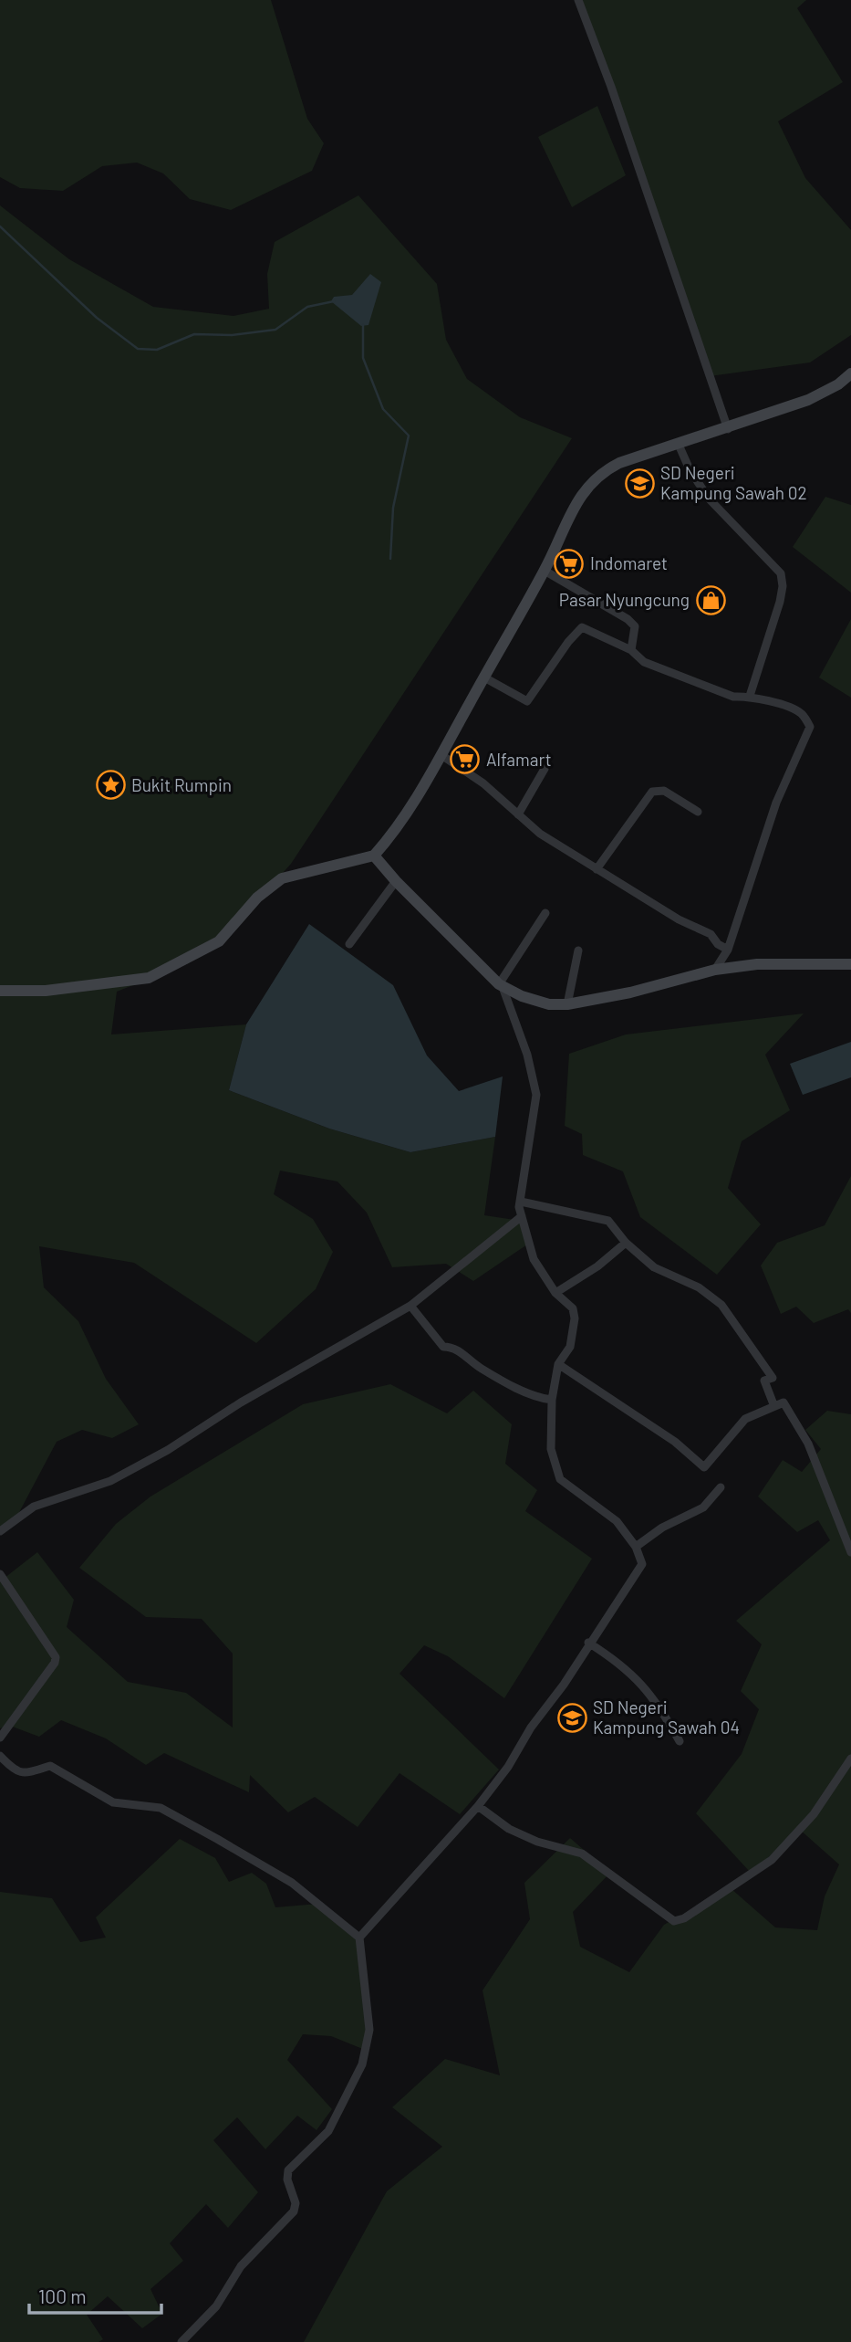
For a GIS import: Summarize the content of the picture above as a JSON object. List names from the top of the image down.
{
  "places": {
    "school or university": ["SD Negeri Kampung Sawah 02", "SD Negeri Kampung Sawah 04"],
    "supermarket": ["Indomaret", "Alfamart"],
    "shop": ["Pasar Nyungcung"],
    "place": ["Bukit Rumpin"]
  },
  "scale_bar": "100 m"
}
